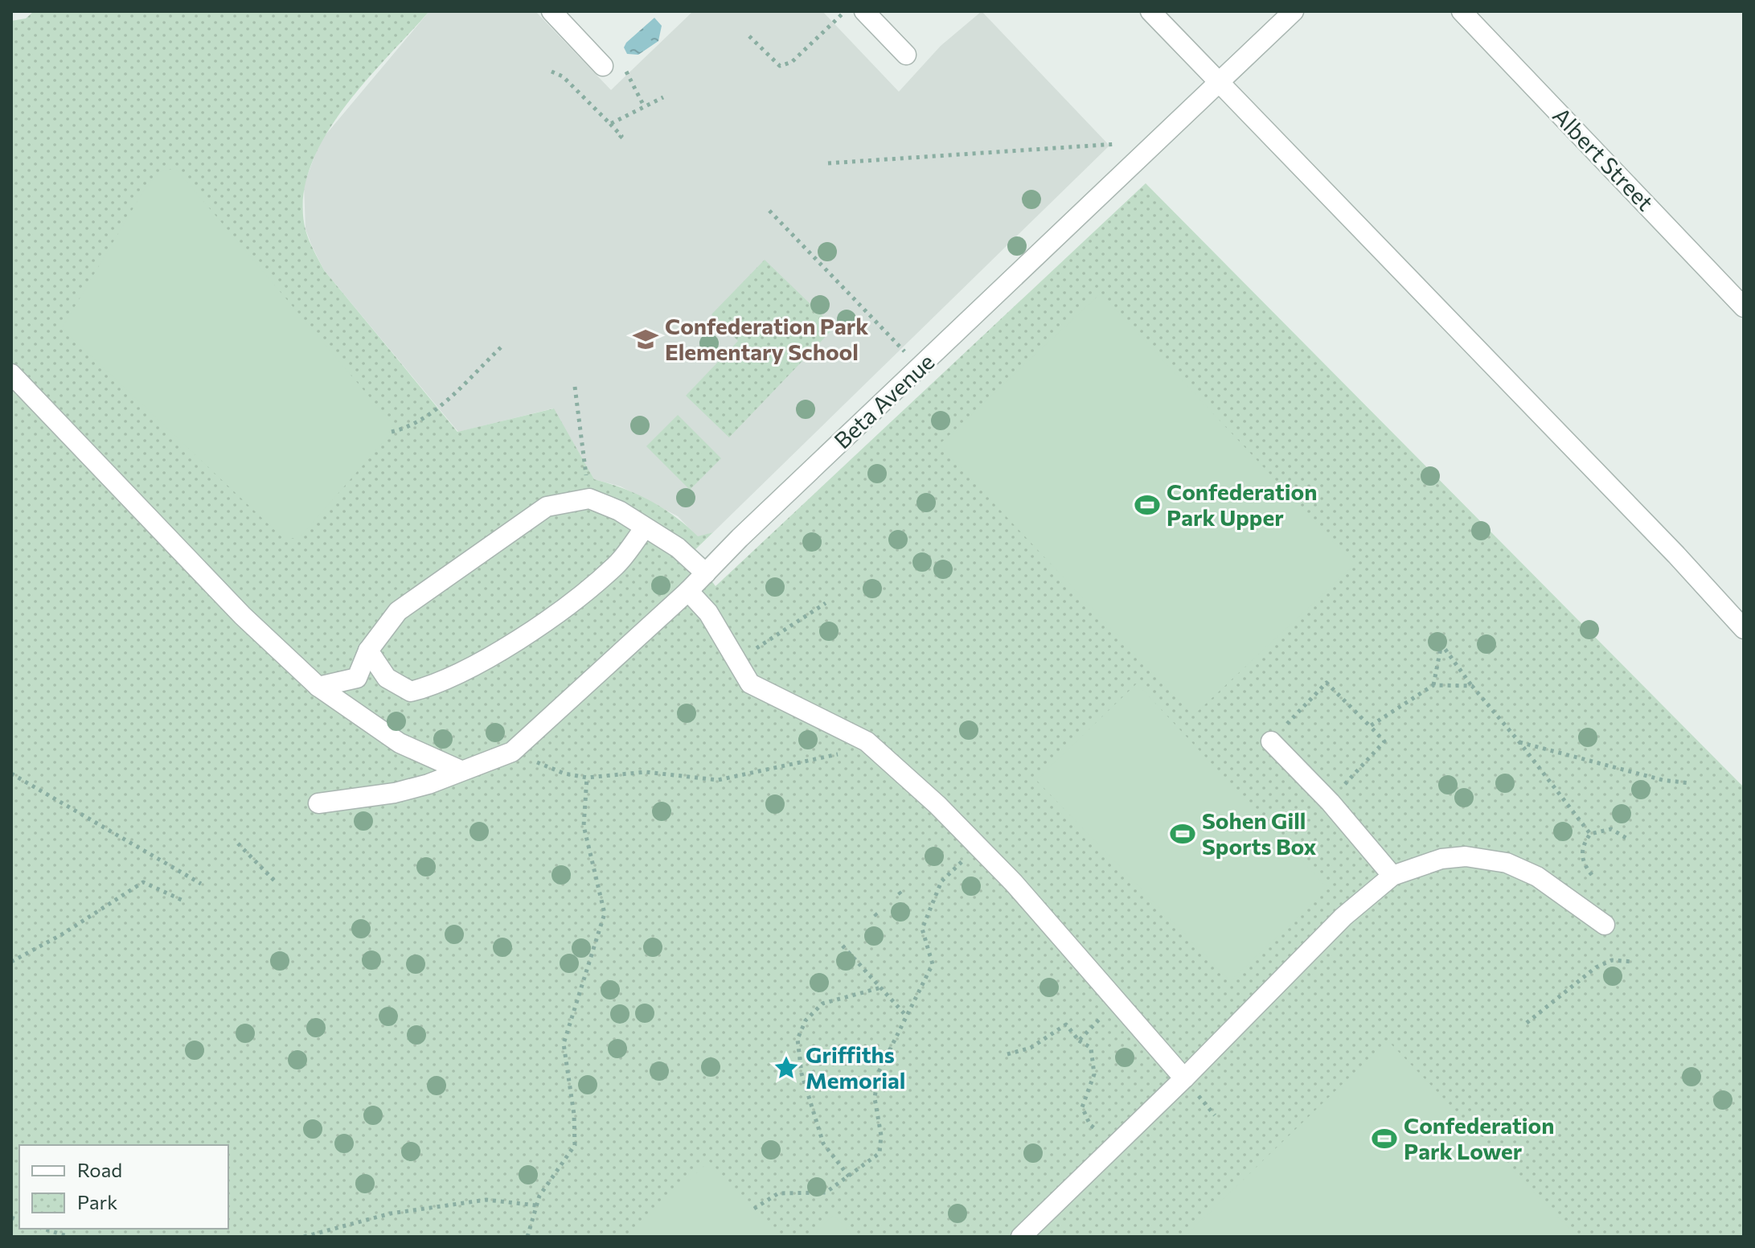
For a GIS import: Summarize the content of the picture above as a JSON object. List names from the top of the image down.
{
  "streets": {
    "street": ["Albert Street", "Beta Avenue"]
  },
  "places": {
    "school or university": ["Confederation Park Elementary School"],
    "sports": ["Confederation Park Upper", "Sohen Gill Sports Box", "Confederation Park Lower"],
    "place": ["Griffiths Memorial"]
  },
  "legend": ["Road", "Park"]
}
